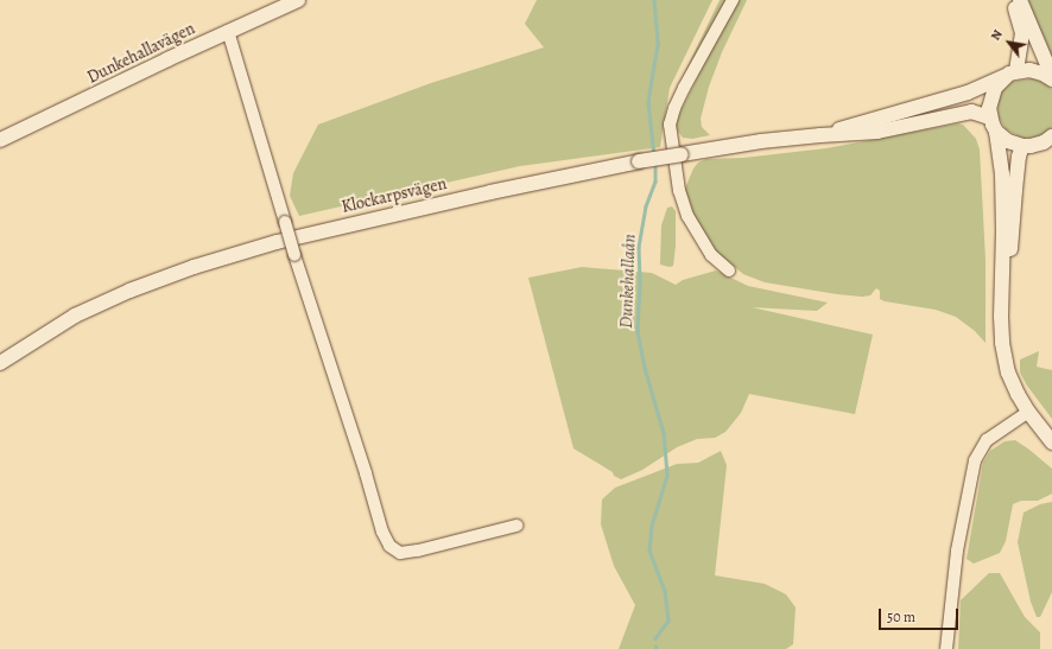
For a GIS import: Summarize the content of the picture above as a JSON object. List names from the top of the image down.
{
  "streets": {
    "street": ["Dunkehallavägen", "Klockarpsvägen"]
  },
  "water": ["Dunkehallaån"],
  "scale_bar": "50 m",
  "north": "top left"
}
